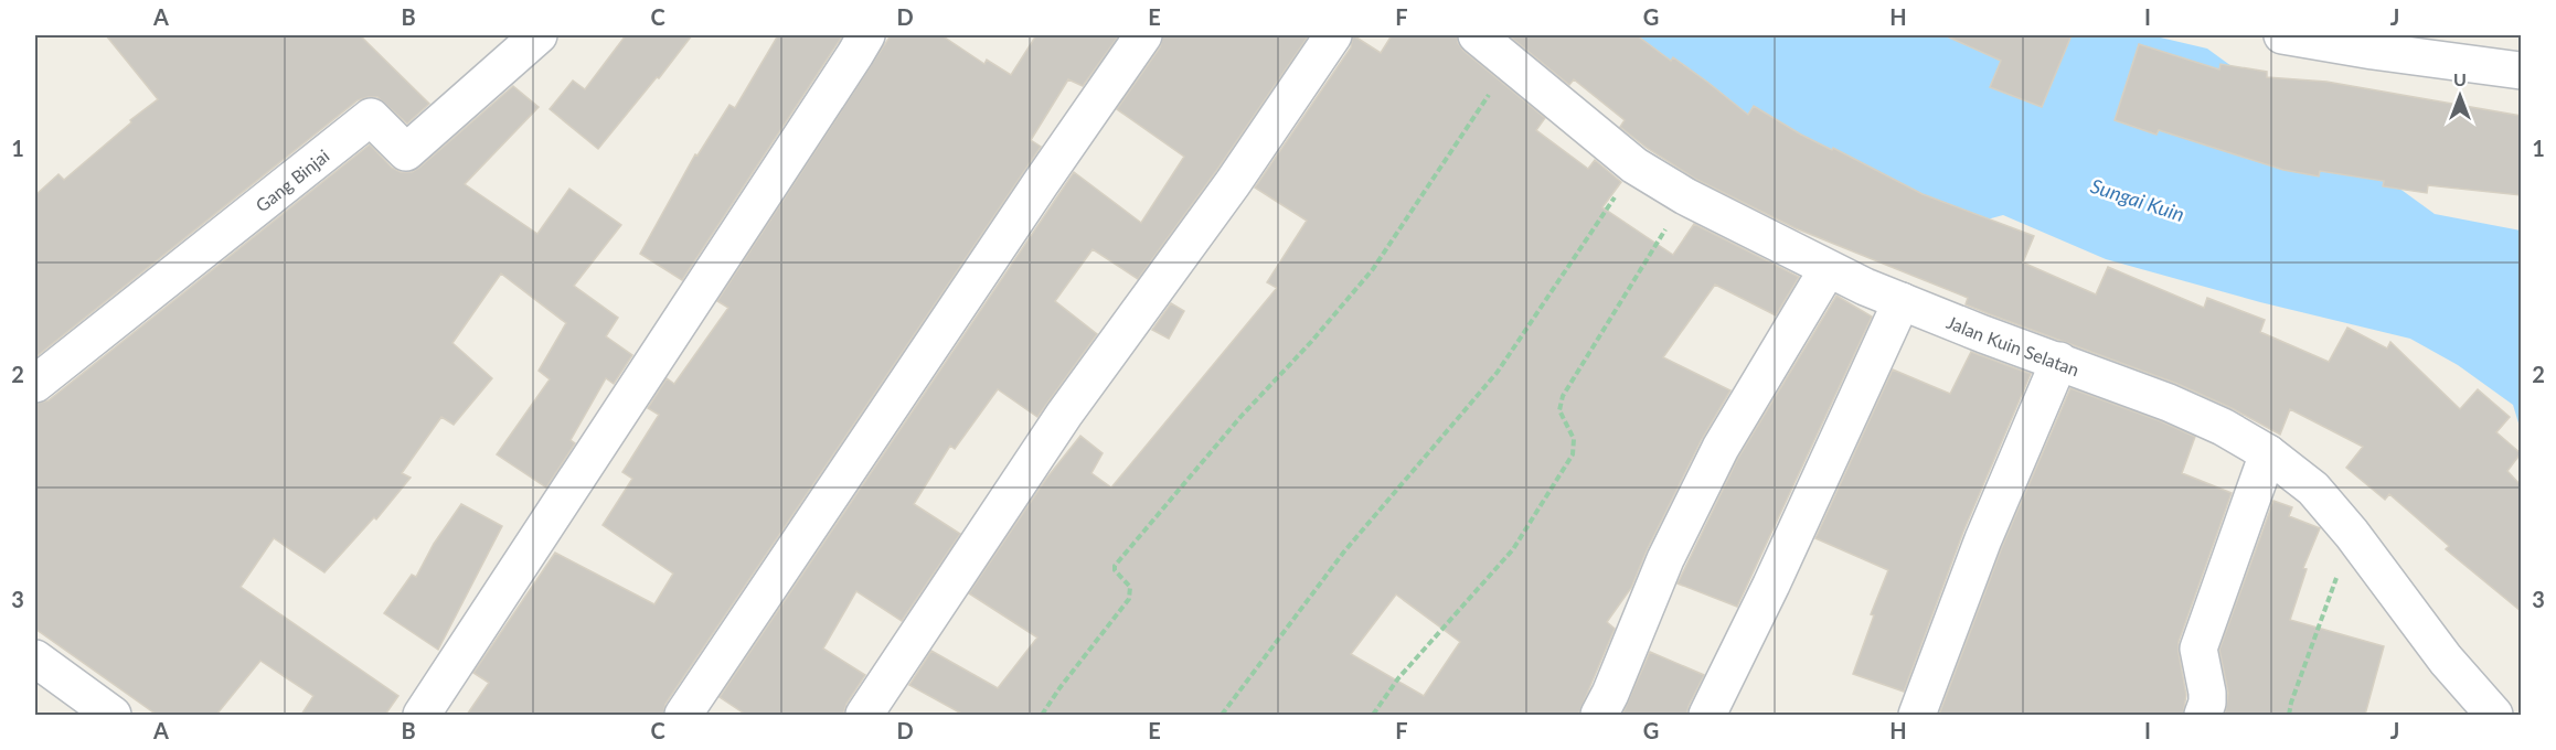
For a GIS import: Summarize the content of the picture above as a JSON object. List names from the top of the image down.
{
  "streets": {
    "street": ["Gang Binjai", "Jalan Kuin Selatan"]
  },
  "water": ["Sungai Kuin"],
  "north": "top",
  "grid": {
    "columns": [
      "A",
      "B",
      "C",
      "D",
      "E",
      "F",
      "G",
      "H",
      "I",
      "J"
    ],
    "rows": ["1", "2", "3"]
  }
}
